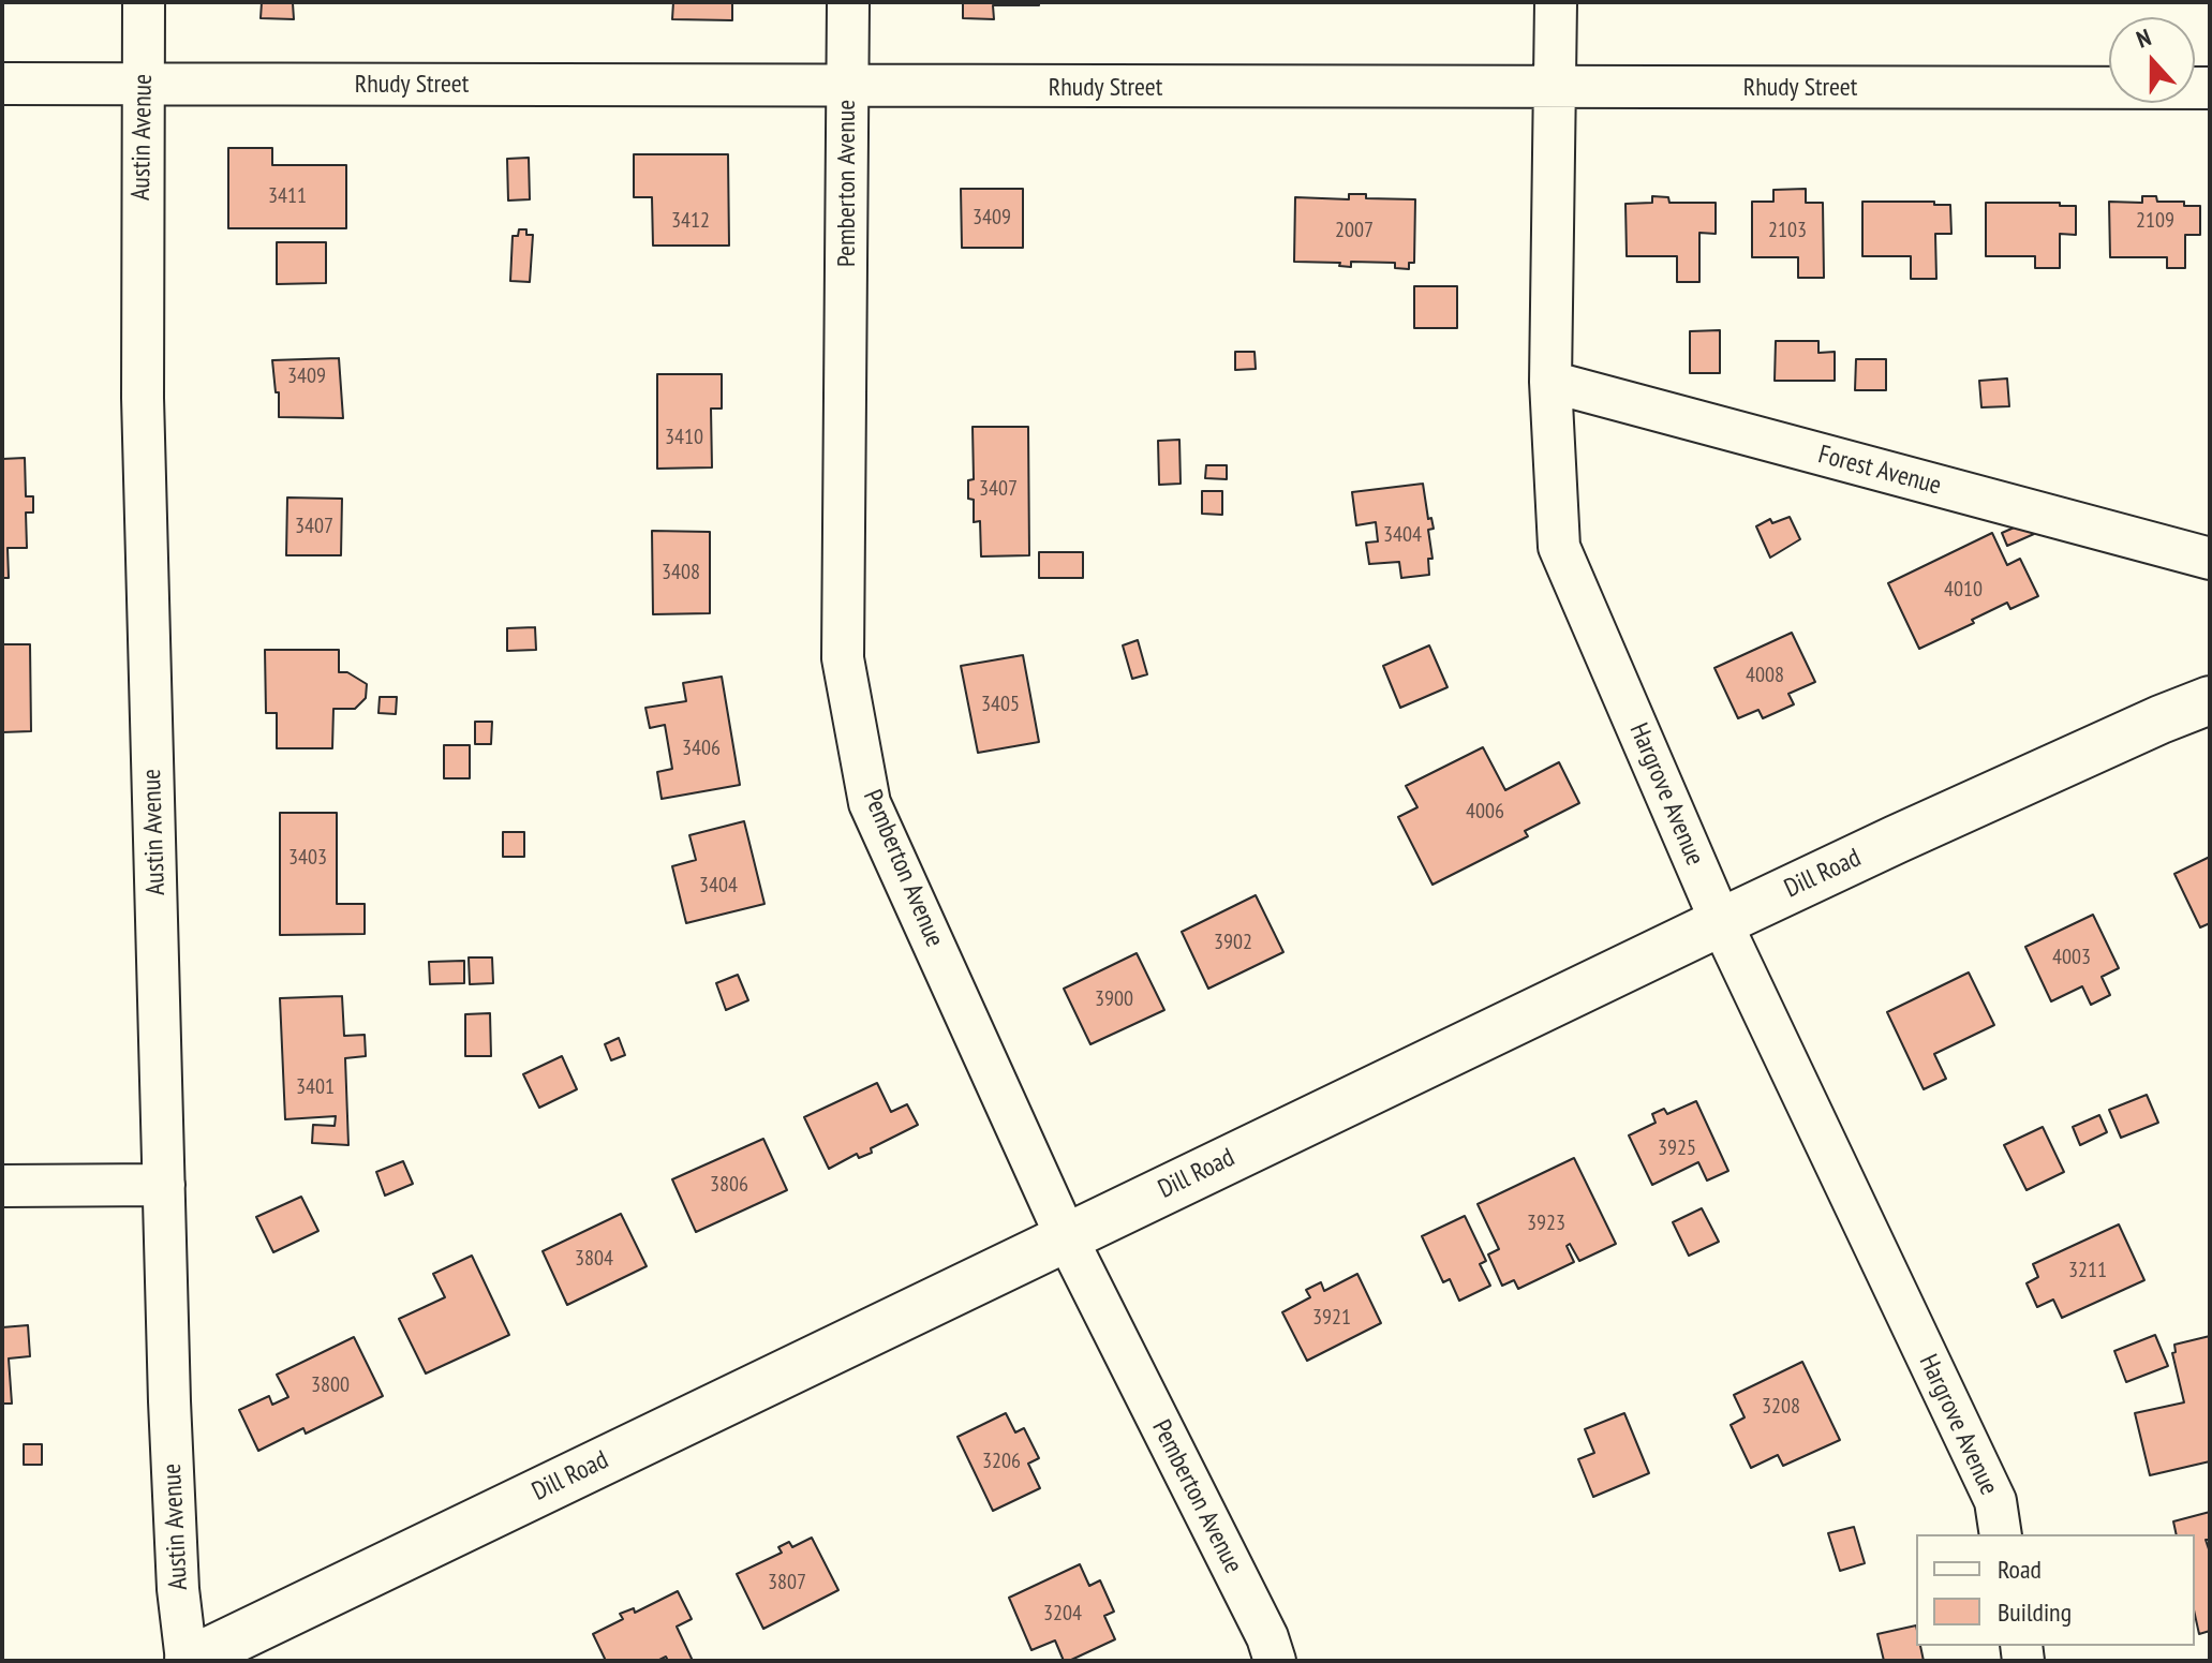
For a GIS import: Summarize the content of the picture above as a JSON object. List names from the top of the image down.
{
  "streets": {
    "street": [
      "Rhudy Street",
      "Austin Avenue",
      "Pemberton Avenue",
      "Forest Avenue",
      "Hargrove Avenue",
      "Dill Road"
    ]
  },
  "crossings": [
    ["Rhudy Street", "Austin Avenue"],
    ["Rhudy Street", "Pemberton Avenue"],
    ["Rhudy Street", "Hargrove Avenue"],
    ["Austin Avenue", "Dill Road"],
    ["Pemberton Avenue", "Dill Road"],
    ["Forest Avenue", "Hargrove Avenue"],
    ["Hargrove Avenue", "Dill Road"]
  ],
  "house_numbers": [
    "3411",
    "3409",
    "3412",
    "2109",
    "2007",
    "2103",
    "3409",
    "3410",
    "3407",
    "3407",
    "3404",
    "3408",
    "4010",
    "4008",
    "3405",
    "3406",
    "4006",
    "3403",
    "3404",
    "3902",
    "4003",
    "3900",
    "3401",
    "3925",
    "3806",
    "3923",
    "3804",
    "3211",
    "3921",
    "3800",
    "3208",
    "3206",
    "3807",
    "3204"
  ],
  "legend": ["Road", "Building"],
  "north": "top"
}
